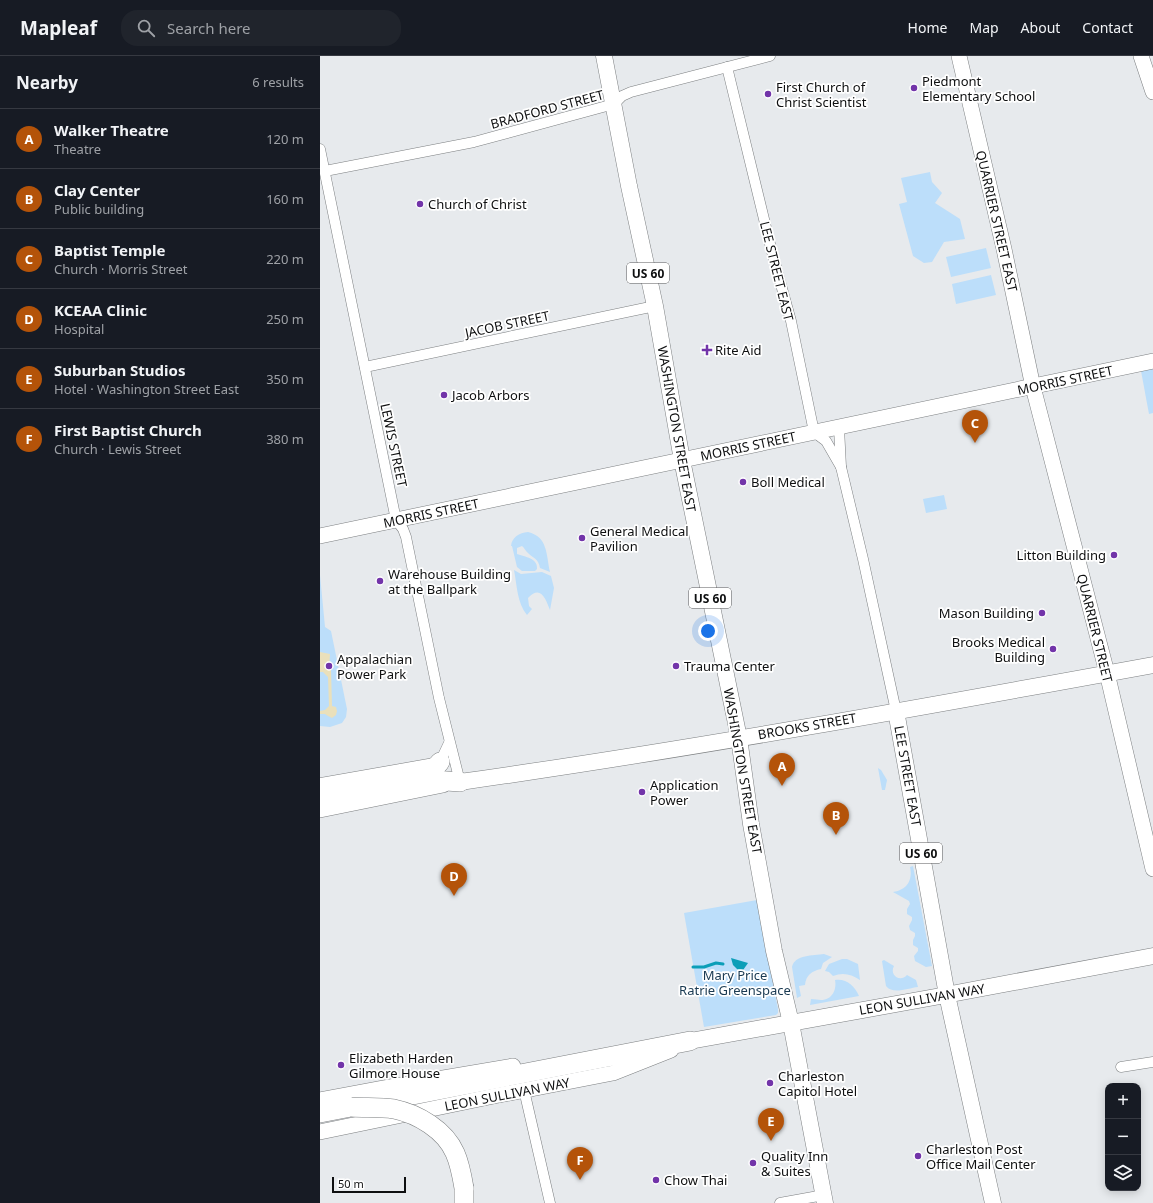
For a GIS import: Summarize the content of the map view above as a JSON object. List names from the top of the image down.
{
  "streets": {
    "main road": [
      "LEE STREET EAST",
      "US 60",
      "WASHINGTON STREET EAST",
      "BROOKS STREET",
      "LEON SULLIVAN WAY"
    ],
    "street": [
      "BRADFORD STREET",
      "QUARRIER STREET EAST",
      "JACOB STREET",
      "MORRIS STREET",
      "LEWIS STREET",
      "QUARRIER STREET"
    ]
  },
  "crossings": [
    ["BRADFORD STREET", "LEE STREET EAST"],
    ["BRADFORD STREET", "WASHINGTON STREET EAST"],
    ["BRADFORD STREET", "LEWIS STREET"],
    ["QUARRIER STREET EAST", "MORRIS STREET"],
    ["QUARRIER STREET EAST", "QUARRIER STREET"],
    ["LEE STREET EAST", "MORRIS STREET"],
    ["LEE STREET EAST", "BROOKS STREET"],
    ["LEE STREET EAST", "LEON SULLIVAN WAY"],
    ["JACOB STREET", "WASHINGTON STREET EAST"],
    ["JACOB STREET", "LEWIS STREET"],
    ["MORRIS STREET", "WASHINGTON STREET EAST"],
    ["MORRIS STREET", "LEWIS STREET"],
    ["MORRIS STREET", "QUARRIER STREET"],
    ["WASHINGTON STREET EAST", "BROOKS STREET"],
    ["WASHINGTON STREET EAST", "LEON SULLIVAN WAY"],
    ["LEWIS STREET", "BROOKS STREET"],
    ["QUARRIER STREET", "BROOKS STREET"]
  ],
  "parks": ["Mary Price Ratrie Greenspace"],
  "places": {
    "other": [
      "Piedmont Elementary School",
      "First Church of Christ Scientist",
      "Church of Christ",
      "Jacob Arbors",
      "Boll Medical",
      "General Medical Pavilion",
      "Litton Building",
      "Warehouse Building at the Ballpark",
      "Mason Building",
      "Brooks Medical Building",
      "Appalachian Power Park",
      "Trauma Center",
      "Application Power",
      "Elizabeth Harden Gilmore House",
      "Charleston Capitol Hotel",
      "Charleston Post Office Mail Center",
      "Quality Inn & Suites",
      "Chow Thai"
    ],
    "health": ["Rite Aid"]
  },
  "scale_bar": "50 m",
  "page": {
    "header": "Mapleaf",
    "search": "Search here",
    "nav": [
      "Home",
      "Map",
      "About",
      "Contact"
    ],
    "heading": ["Nearby", "6 results"],
    "list": [
      {
        "mark": "A",
        "name": "Walker Theatre",
        "note": "Theatre",
        "value": "120 m"
      },
      {
        "mark": "B",
        "name": "Clay Center",
        "note": "Public building",
        "value": "160 m"
      },
      {
        "mark": "C",
        "name": "Baptist Temple",
        "note": "Church · Morris Street",
        "value": "220 m"
      },
      {
        "mark": "D",
        "name": "KCEAA Clinic",
        "note": "Hospital",
        "value": "250 m"
      },
      {
        "mark": "E",
        "name": "Suburban Studios",
        "note": "Hotel · Washington Street East",
        "value": "350 m"
      },
      {
        "mark": "F",
        "name": "First Baptist Church",
        "note": "Church · Lewis Street",
        "value": "380 m"
      }
    ],
    "pins": [
      "C",
      "A",
      "B",
      "D",
      "E",
      "F"
    ],
    "map_buttons": ["+", "−"],
    "scale": "50 m"
  }
}
